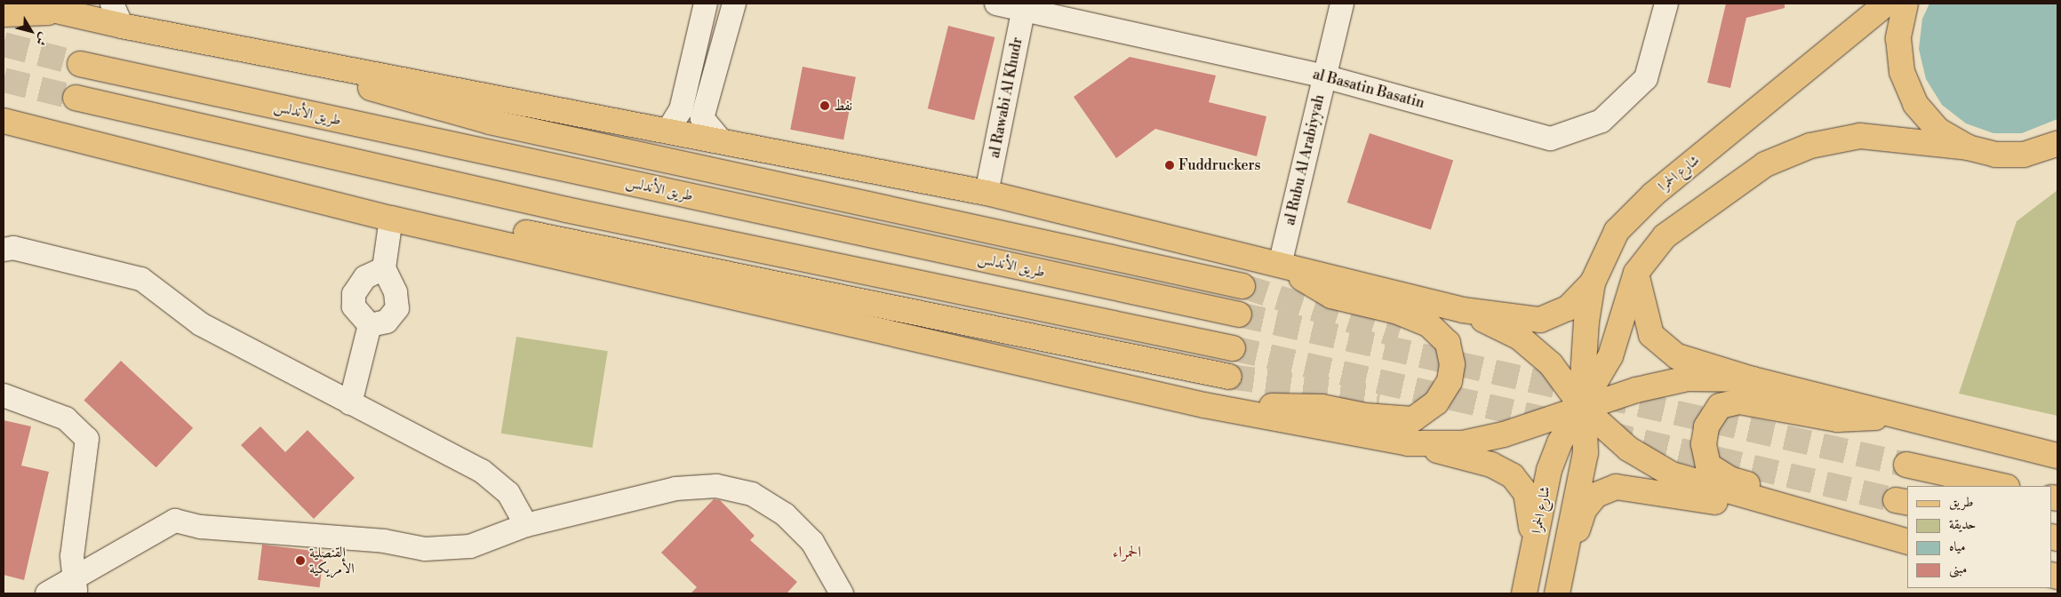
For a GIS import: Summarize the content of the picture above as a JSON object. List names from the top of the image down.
{
  "streets": {
    "main road": ["طريق الأندلس", "شارع الحمرا"],
    "street": ["al Basatin Basatin", "al Rawabi Al Khudr", "al Rubu Al Arabiyyah"]
  },
  "crossings": [
    ["al Basatin Basatin", "al Rawabi Al Khudr"],
    ["al Basatin Basatin", "al Rubu Al Arabiyyah"]
  ],
  "districts": ["الحمراء"],
  "places": ["نفط", "Fuddruckers", "القنصلية الأمريكية"],
  "legend": [
    "طريق",
    "حديقة",
    "مياه",
    "مبنى"
  ],
  "north": "bottom right"
}
